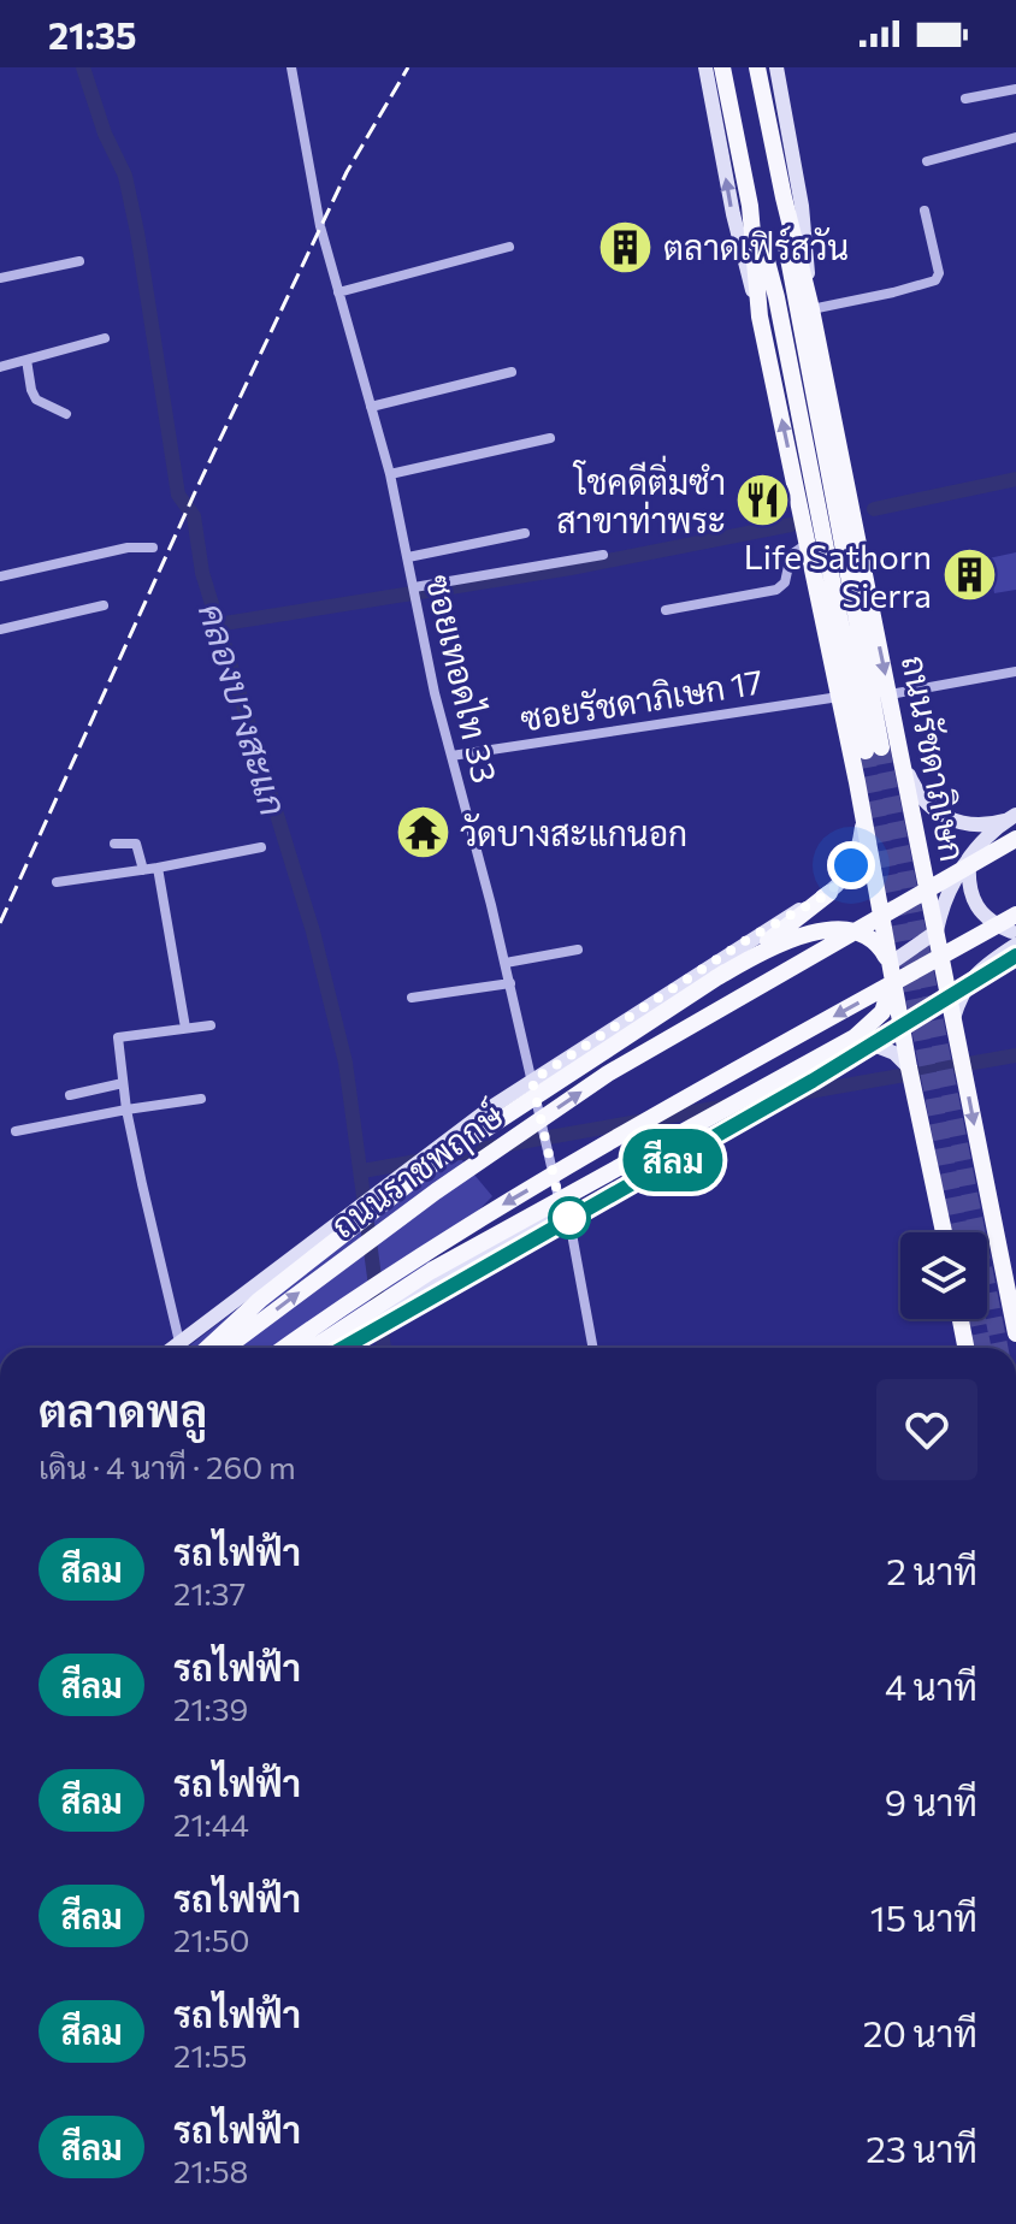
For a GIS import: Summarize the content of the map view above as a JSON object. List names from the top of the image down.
{
  "streets": {
    "main road": ["ถนนรัชดาภิเษก", "ถนนราชพฤกษ์"],
    "street": ["ซอยเทอดไท 33", "ซอยรัชดาภิเษก 17"]
  },
  "crossings": [
    ["ซอยเทอดไท 33", "ซอยรัชดาภิเษก 17"],
    ["ซอยเทอดไท 33", "ถนนราชพฤกษ์"],
    ["ซอยรัชดาภิเษก 17", "ถนนรัชดาภิเษก"],
    ["ถนนรัชดาภิเษก", "ถนนราชพฤกษ์"]
  ],
  "water": ["คลองบางสะแก"],
  "places": {
    "building": ["ตลาดเฟิร์สวัน", "Life Sathorn Sierra"],
    "restaurant": ["โชคดีติ่มซำ สาขาท่าพระ"],
    "temple": ["วัดบางสะแกนอก"]
  },
  "lines": ["metro line สีลม"],
  "page": {
    "status": "21:35",
    "on_map": "สีลม",
    "heading": ["ตลาดพลู", "เดิน · 4 นาที · 260 m"],
    "list": [
      {
        "mark": "สีลม",
        "name": "รถไฟฟ้า",
        "note": "21:37",
        "value": "2 นาที"
      },
      {
        "mark": "สีลม",
        "name": "รถไฟฟ้า",
        "note": "21:39",
        "value": "4 นาที"
      },
      {
        "mark": "สีลม",
        "name": "รถไฟฟ้า",
        "note": "21:44",
        "value": "9 นาที"
      },
      {
        "mark": "สีลม",
        "name": "รถไฟฟ้า",
        "note": "21:50",
        "value": "15 นาที"
      },
      {
        "mark": "สีลม",
        "name": "รถไฟฟ้า",
        "note": "21:55",
        "value": "20 นาที"
      },
      {
        "mark": "สีลม",
        "name": "รถไฟฟ้า",
        "note": "21:58",
        "value": "23 นาที"
      }
    ]
  }
}
